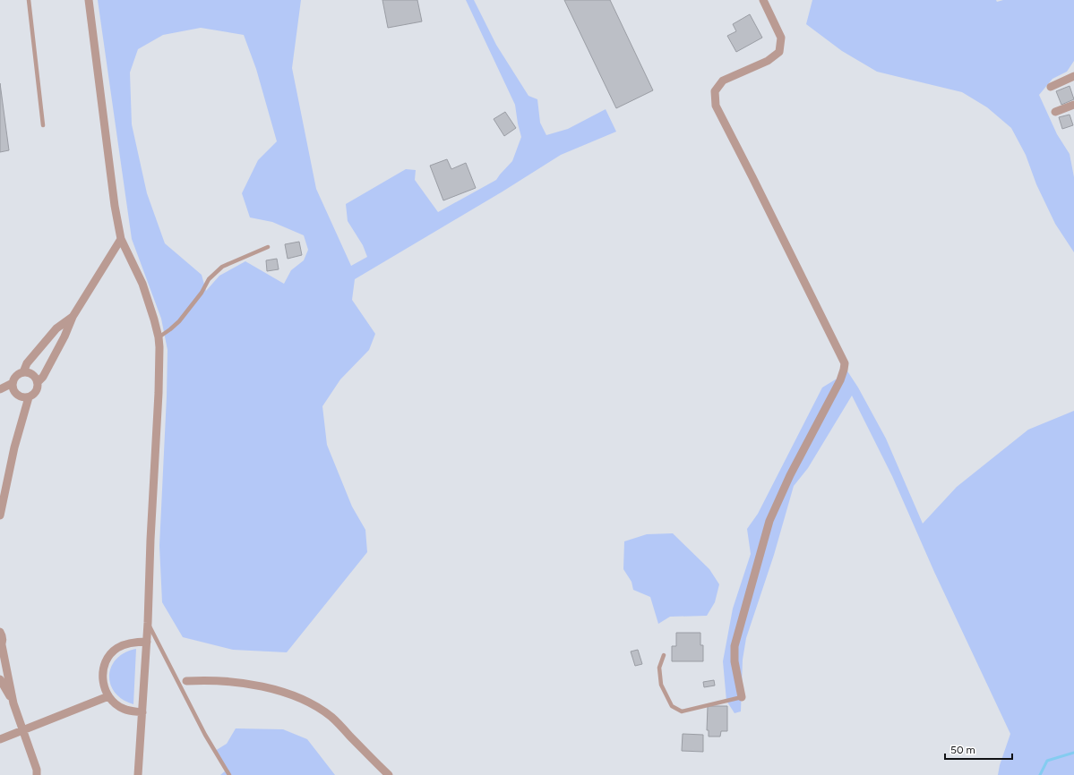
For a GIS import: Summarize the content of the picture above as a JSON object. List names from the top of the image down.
{
  "scale_bar": "50 m"
}
